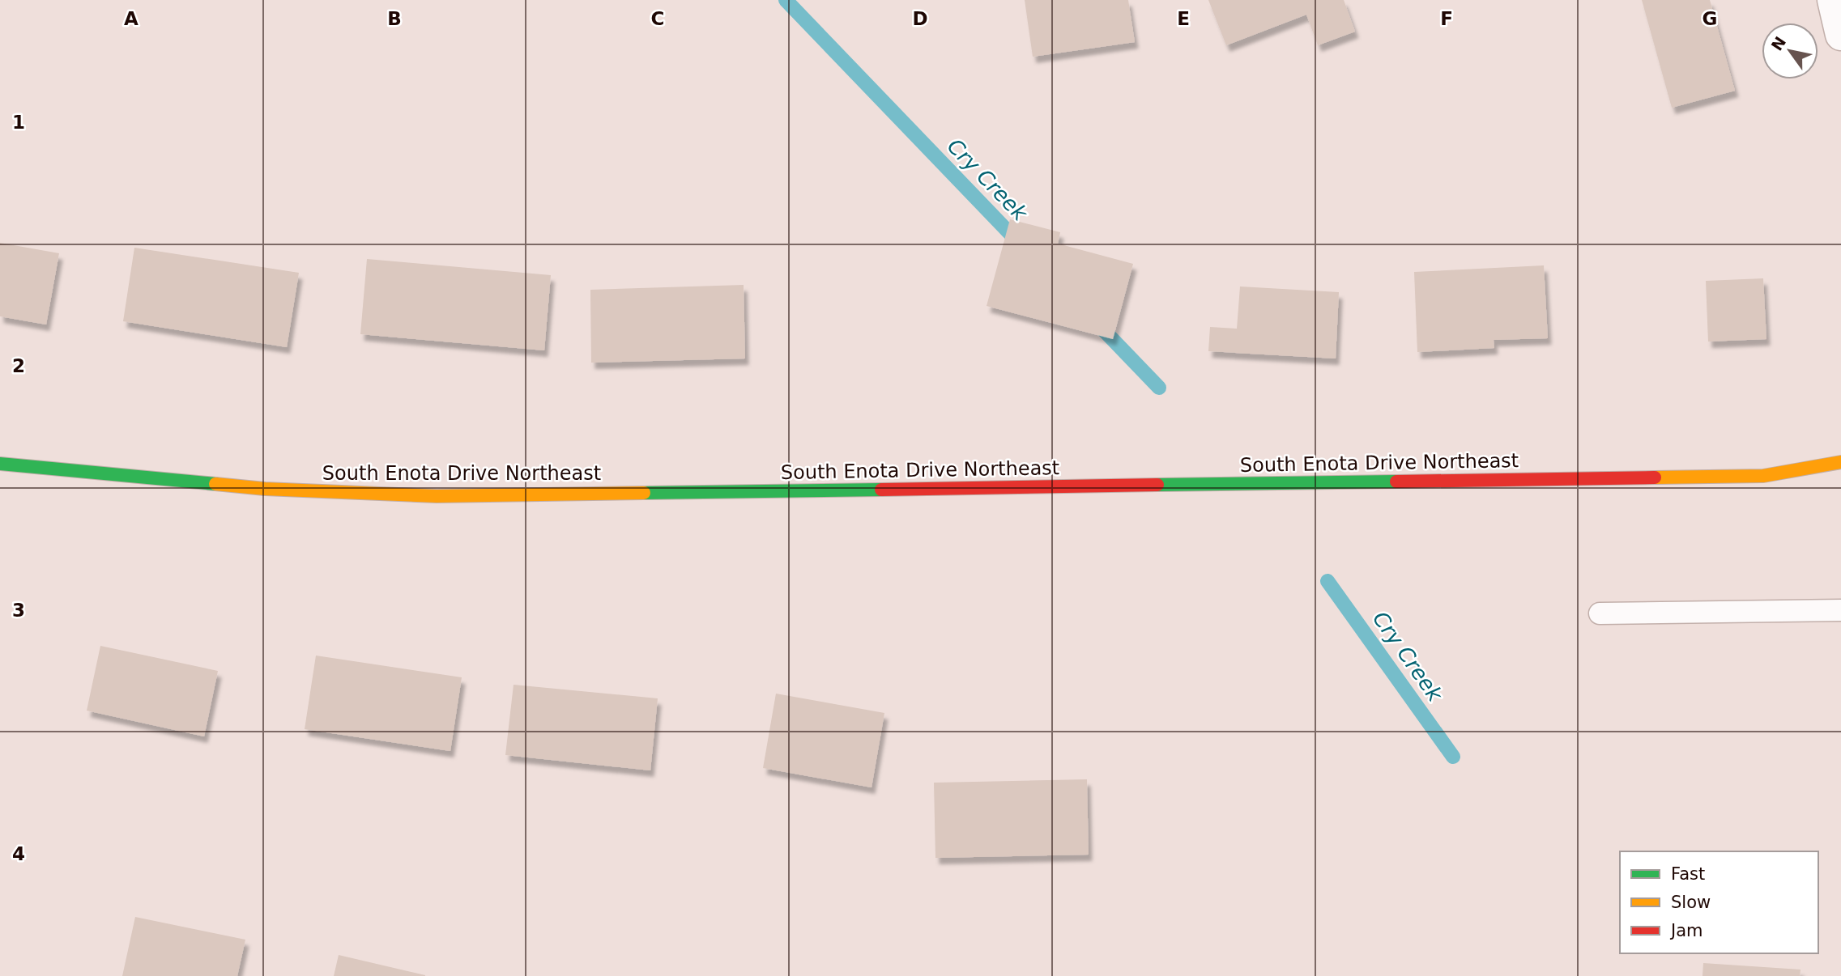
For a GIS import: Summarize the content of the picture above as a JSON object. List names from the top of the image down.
{
  "streets": {
    "street": ["South Enota Drive Northeast"]
  },
  "water": ["Cry Creek"],
  "legend": ["Fast", "Slow", "Jam"],
  "north": "top left",
  "grid": {
    "columns": [
      "A",
      "B",
      "C",
      "D",
      "E",
      "F",
      "G"
    ],
    "rows": [
      "1",
      "2",
      "3",
      "4"
    ]
  }
}
